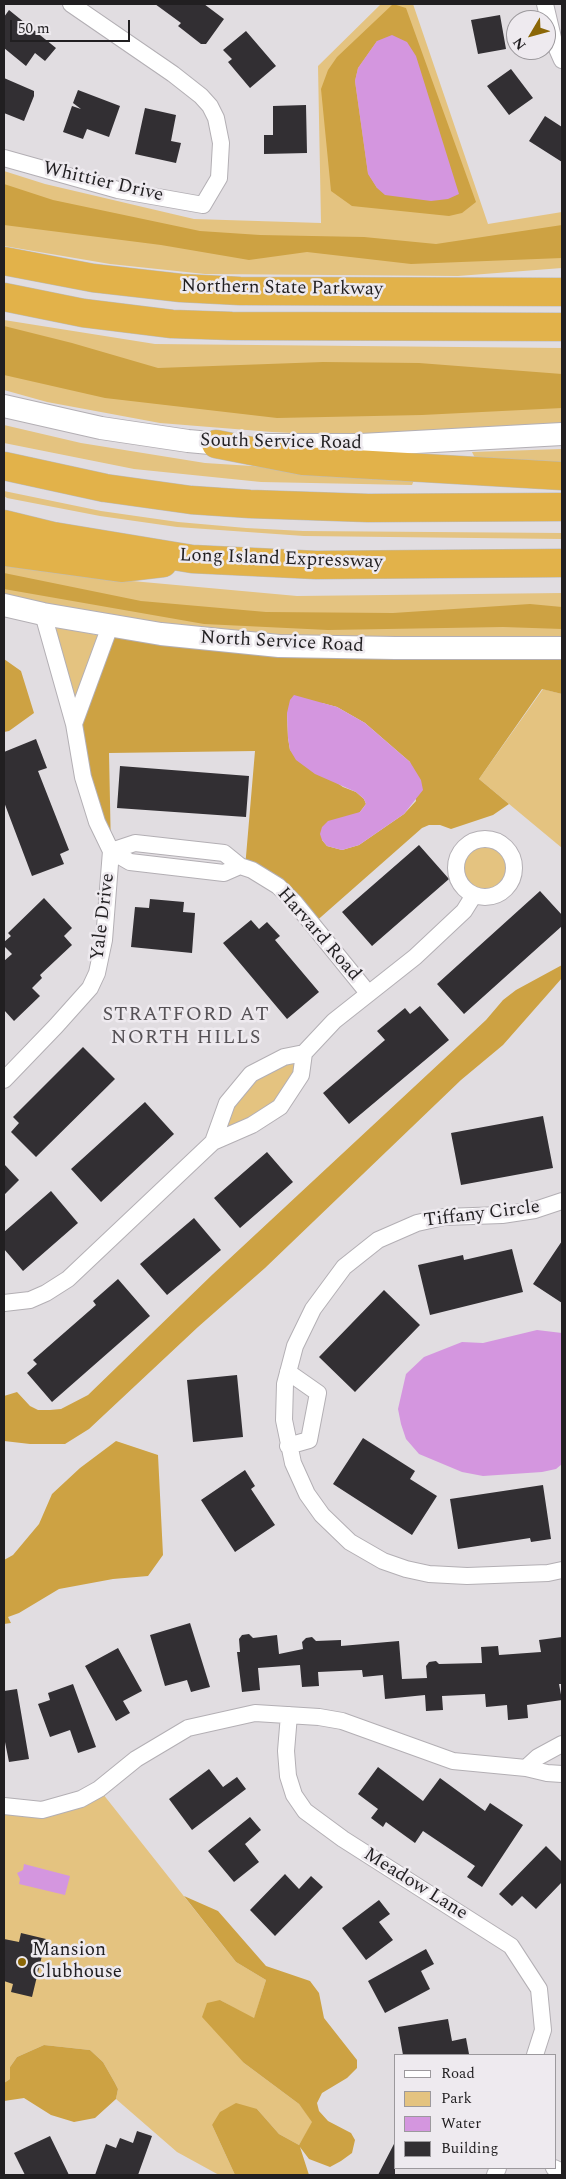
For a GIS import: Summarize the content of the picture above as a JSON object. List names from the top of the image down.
{
  "streets": {
    "highway": ["Northern State Parkway", "Long Island Expressway"],
    "main road": ["South Service Road", "North Service Road"],
    "street": [
      "Whittier Drive",
      "Yale Drive",
      "Harvard Road",
      "Tiffany Circle",
      "Meadow Lane"
    ]
  },
  "crossings": [
    ["North Service Road", "Yale Drive"],
    ["Yale Drive", "Harvard Road"]
  ],
  "districts": ["STRATFORD AT NORTH HILLS"],
  "places": ["Mansion Clubhouse"],
  "legend": [
    "Road",
    "Park",
    "Water",
    "Building"
  ],
  "scale_bar": "50 m",
  "north": "bottom left"
}
